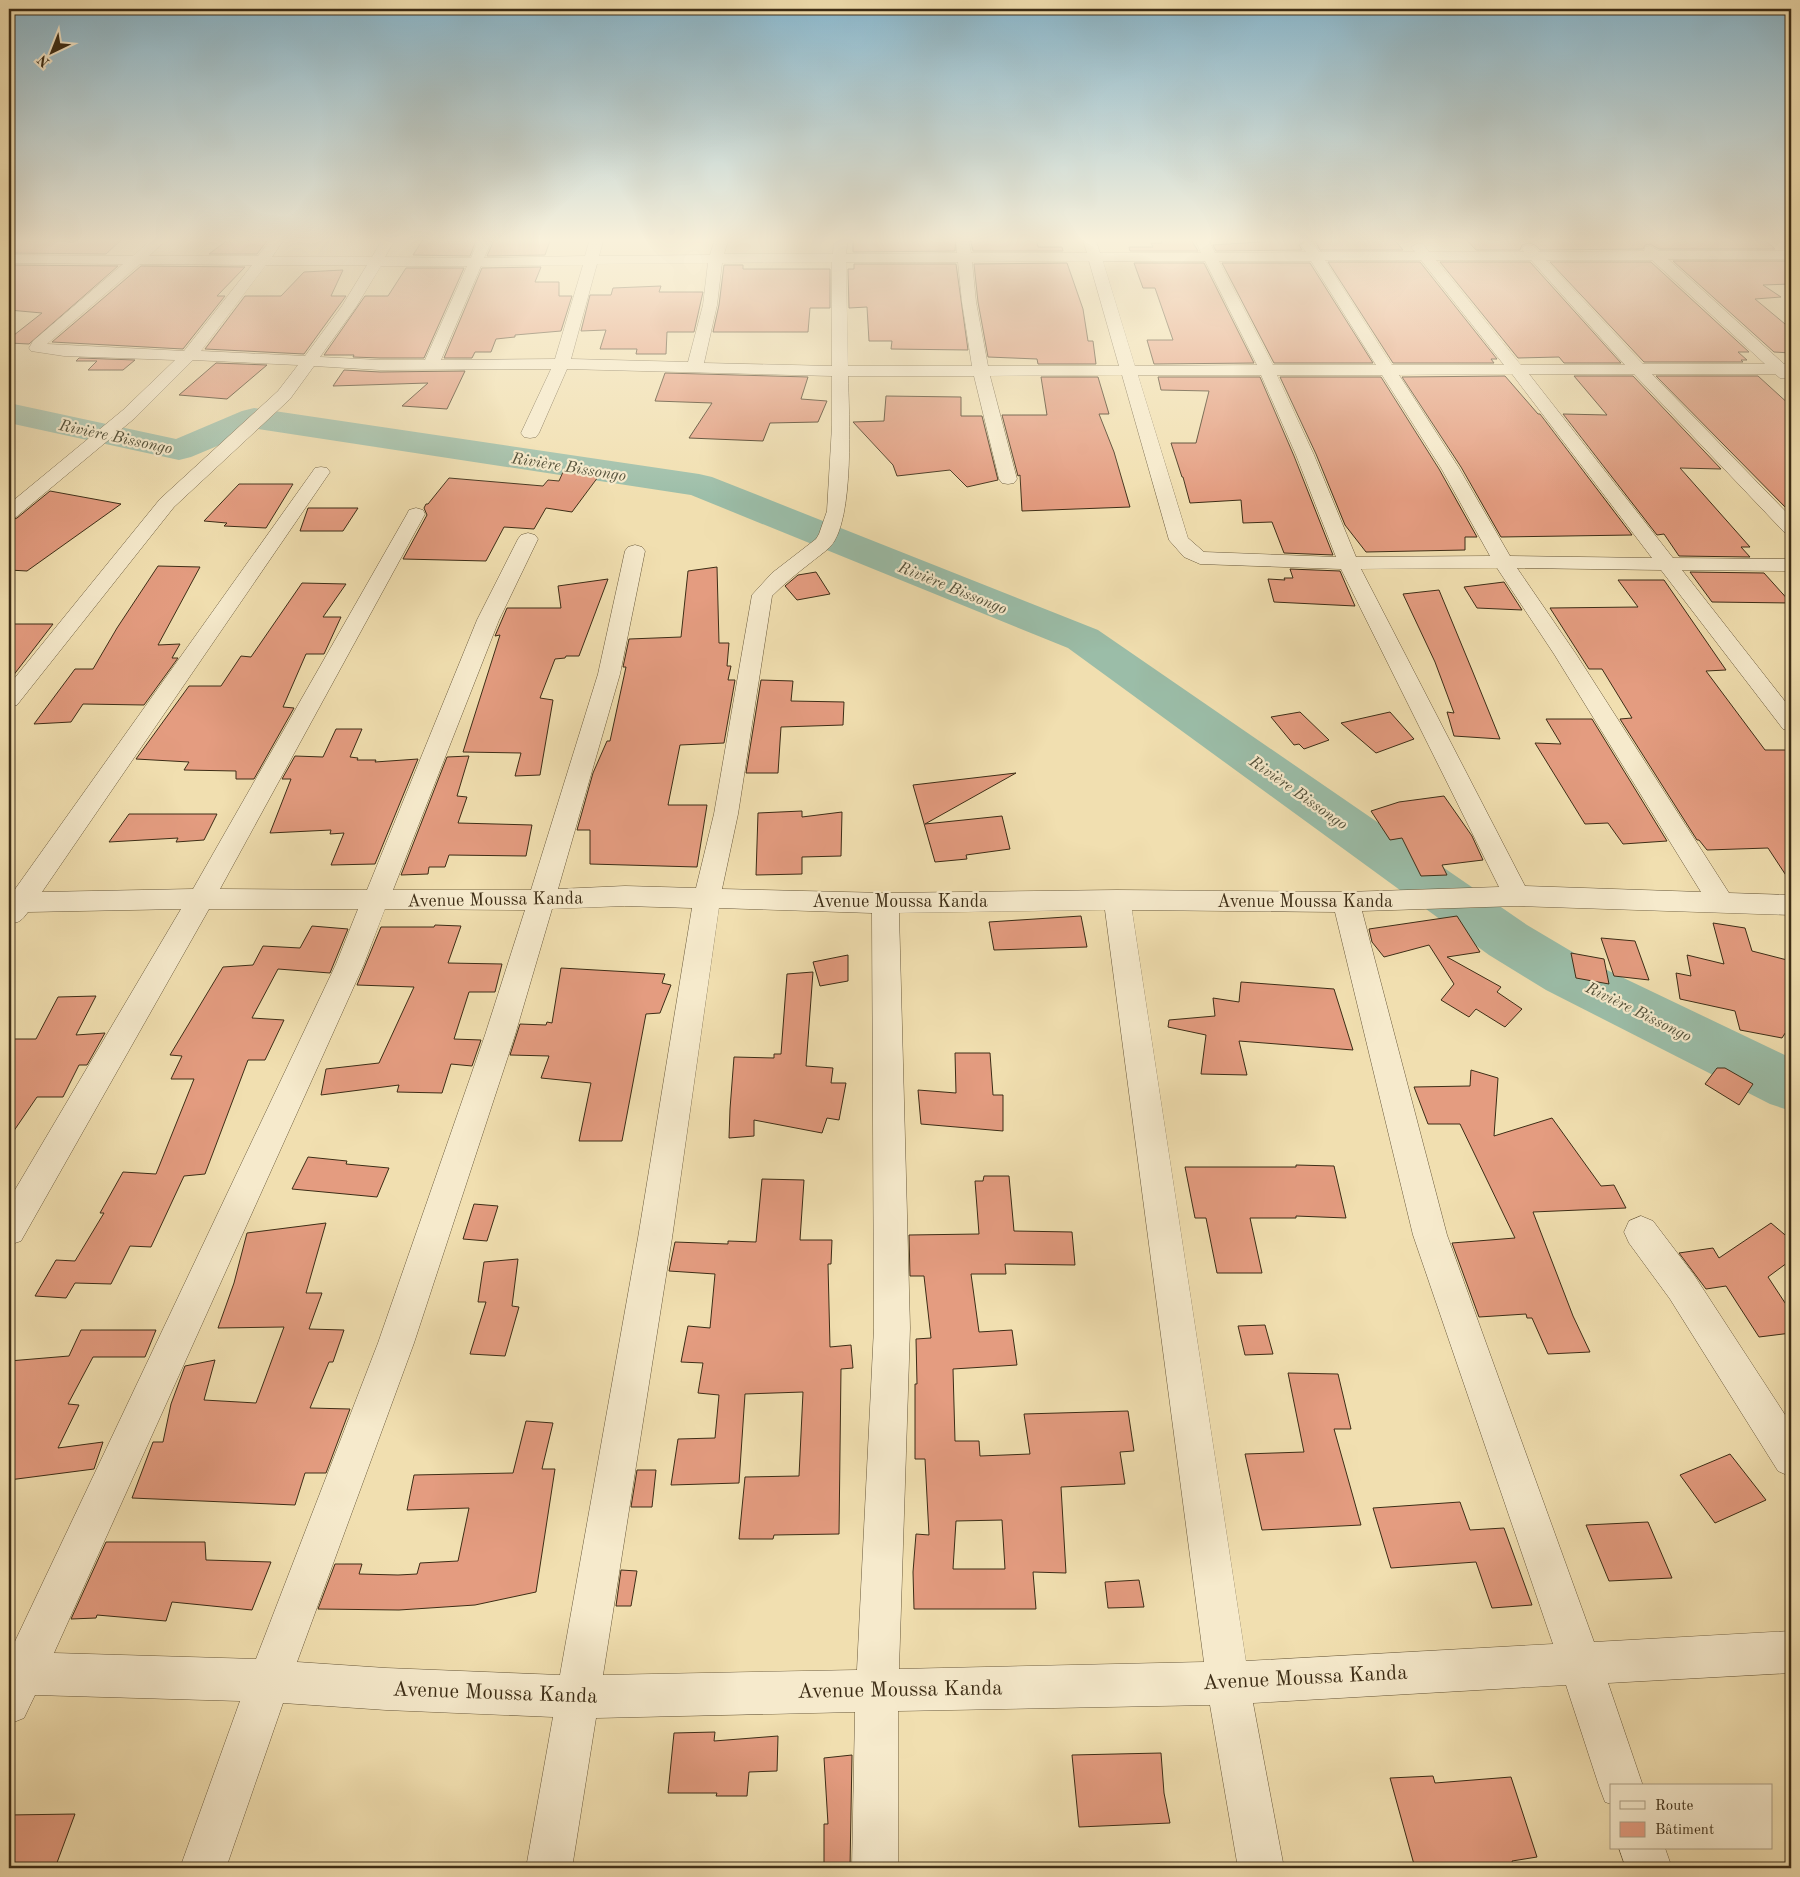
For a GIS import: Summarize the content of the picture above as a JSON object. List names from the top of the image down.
{
  "streets": {
    "street": ["Avenue Moussa Kanda"]
  },
  "water": ["Rivière Bissongo"],
  "legend": ["Route", "Bâtiment"],
  "north": "bottom left"
}
